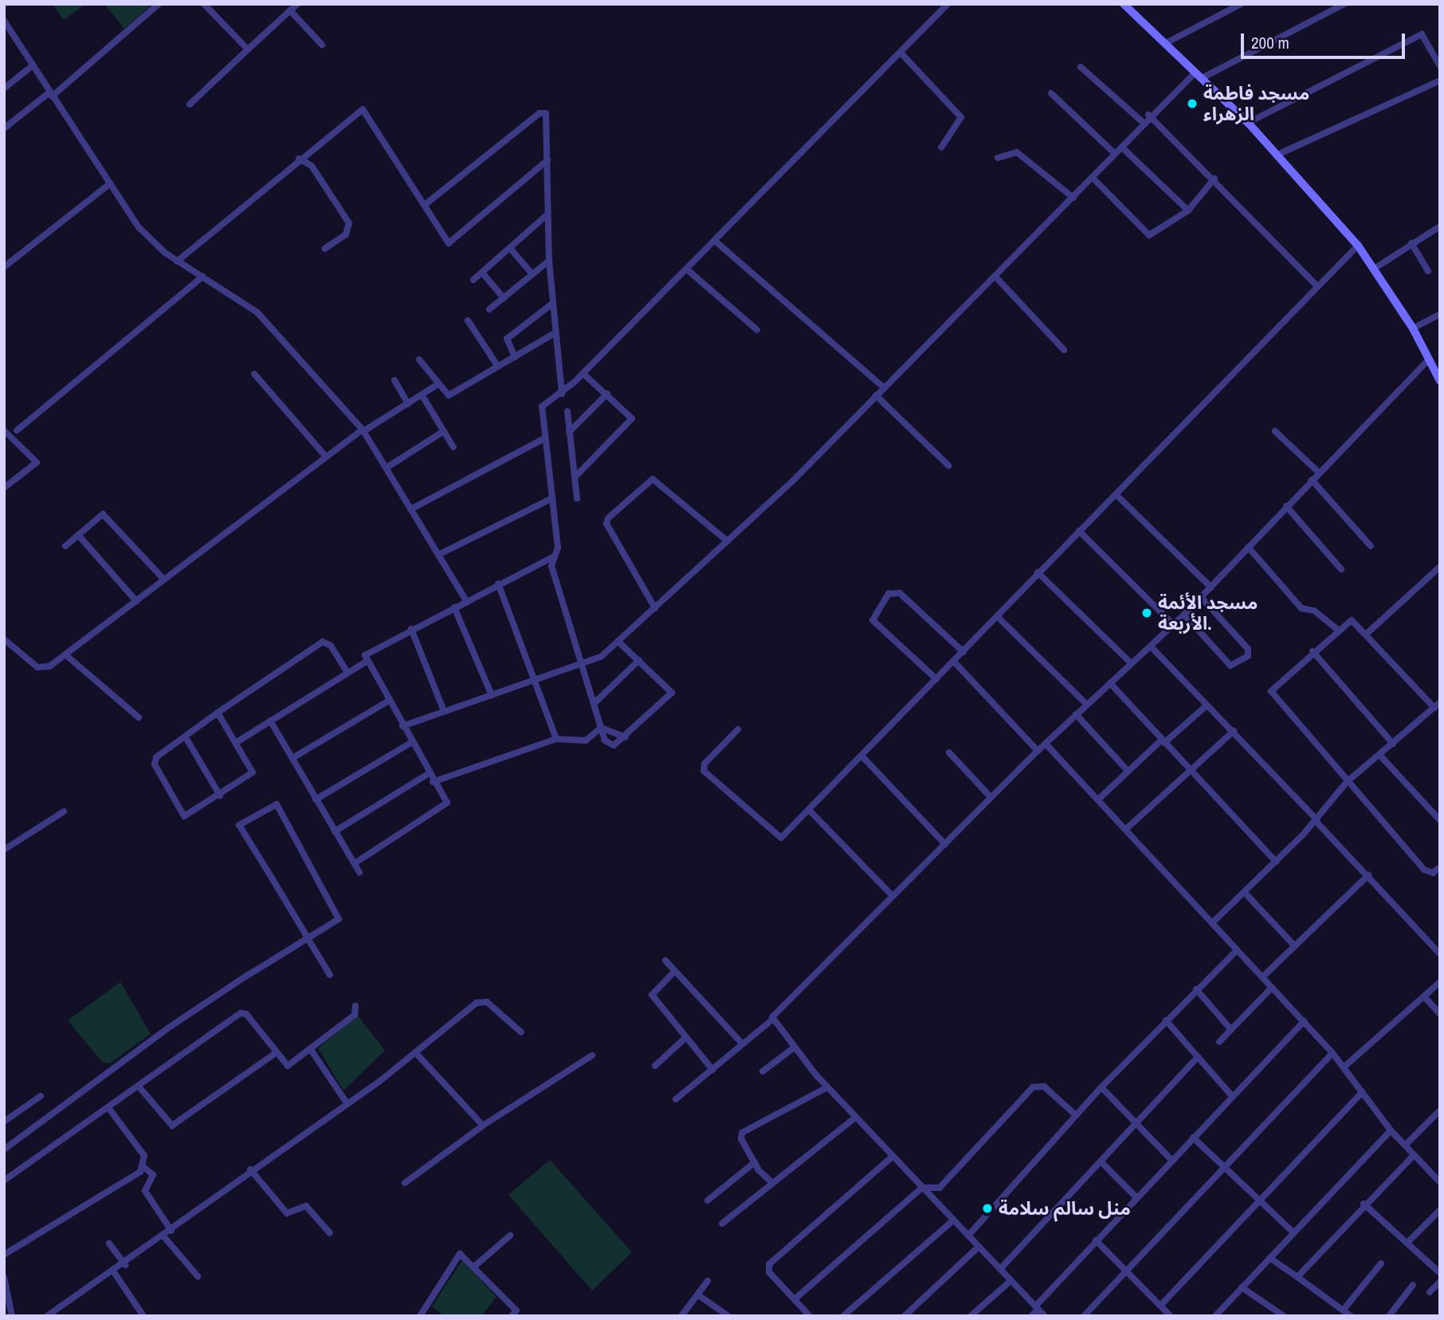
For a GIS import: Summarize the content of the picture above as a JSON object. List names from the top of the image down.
{
  "places": ["مسجد فاطمة الزهراء", "مسجد الأئمة الأربعة.", "منل سالم سلامة"],
  "scale_bar": "200 m"
}
